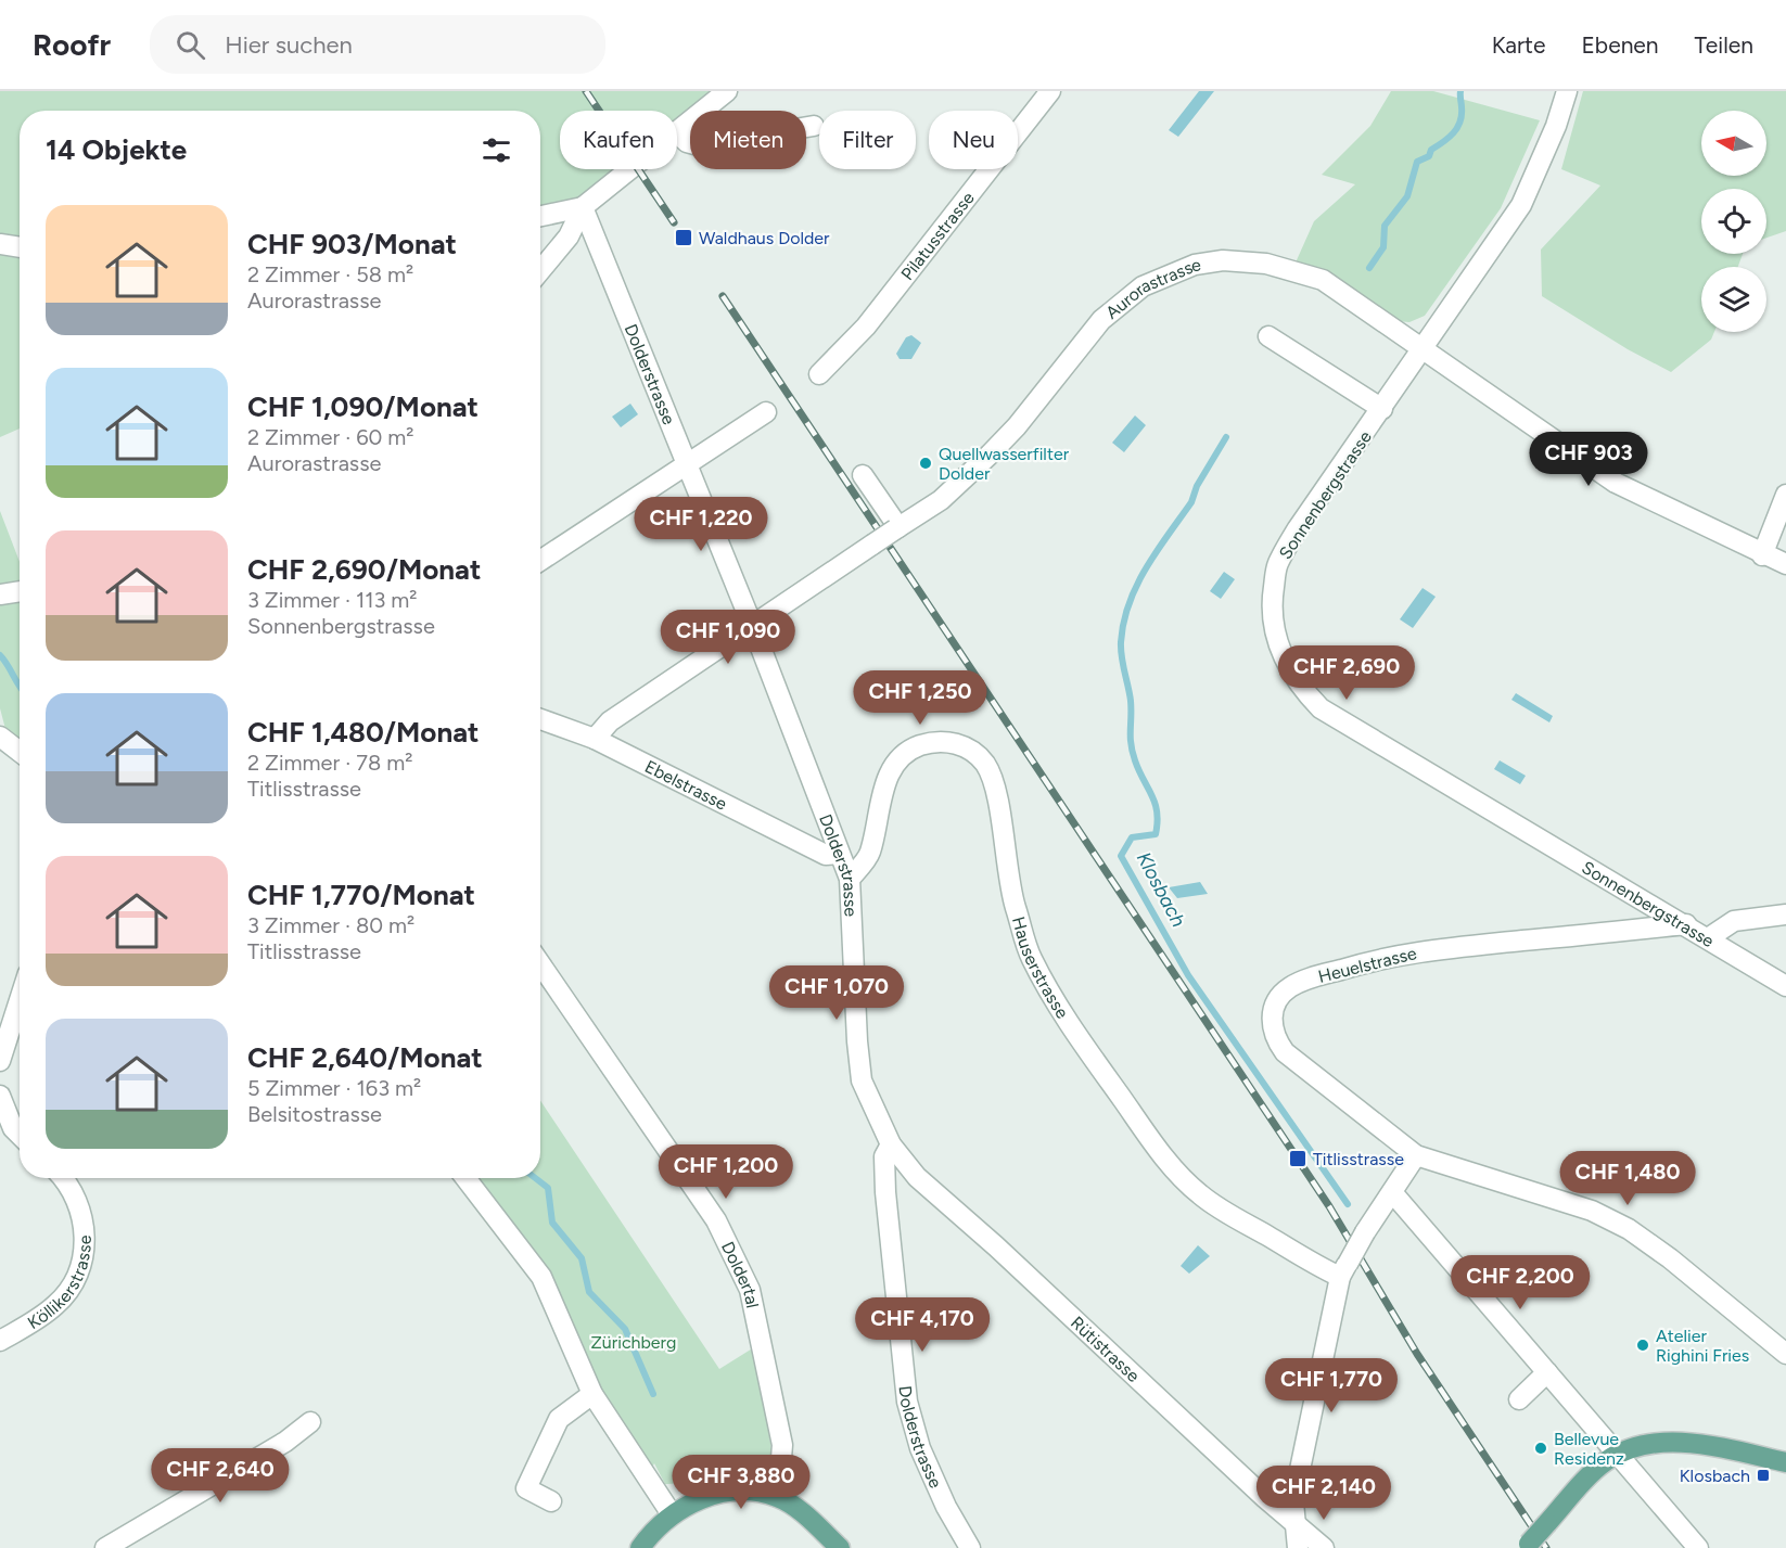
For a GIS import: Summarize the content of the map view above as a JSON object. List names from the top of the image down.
{
  "streets": {
    "street": [
      "Pilatusstrasse",
      "Aurorastrasse",
      "Dolderstrasse",
      "Sonnenbergstrasse",
      "Ebelstrasse",
      "Heuelstrasse",
      "Hauserstrasse",
      "Doldertal",
      "Köllikerstrasse",
      "Rütistrasse"
    ]
  },
  "crossings": [
    ["Aurorastrasse", "Dolderstrasse"],
    ["Aurorastrasse", "Sonnenbergstrasse"],
    ["Aurorastrasse", "Ebelstrasse"],
    ["Dolderstrasse", "Ebelstrasse"],
    ["Dolderstrasse", "Hauserstrasse"],
    ["Dolderstrasse", "Rütistrasse"],
    ["Sonnenbergstrasse", "Heuelstrasse"]
  ],
  "water": ["Klosbach"],
  "parks": ["Zürichberg"],
  "places": {
    "transit": ["Waldhaus Dolder", "Titlisstrasse", "Klosbach"],
    "other": ["Quellwasserfilter Dolder", "Atelier Righini Fries", "Bellevue Residenz"]
  },
  "north": "left",
  "page": {
    "header": "Roofr",
    "search": "Hier suchen",
    "nav": ["Karte", "Ebenen", "Teilen"],
    "chip": [
      "Kaufen",
      "Mieten",
      "Filter",
      "Neu"
    ],
    "heading": "14 Objekte",
    "list": [
      {
        "name": "CHF 903/Monat",
        "note": "2 Zimmer · 58 m² · Aurorastrasse"
      },
      {
        "name": "CHF 1,090/Monat",
        "note": "2 Zimmer · 60 m² · Aurorastrasse"
      },
      {
        "name": "CHF 2,690/Monat",
        "note": "3 Zimmer · 113 m² · Sonnenbergstrasse"
      },
      {
        "name": "CHF 1,480/Monat",
        "note": "2 Zimmer · 78 m² · Titlisstrasse"
      },
      {
        "name": "CHF 1,770/Monat",
        "note": "3 Zimmer · 80 m² · Titlisstrasse"
      },
      {
        "name": "CHF 2,640/Monat",
        "note": "5 Zimmer · 163 m² · Belsitostrasse"
      }
    ],
    "price": [
      "CHF 903",
      "CHF 1,220",
      "CHF 1,090",
      "CHF 2,690",
      "CHF 1,250",
      "CHF 1,070",
      "CHF 1,200",
      "CHF 1,480",
      "CHF 2,200",
      "CHF 4,170",
      "CHF 1,770",
      "CHF 2,640",
      "CHF 3,880",
      "CHF 2,140"
    ]
  }
}
